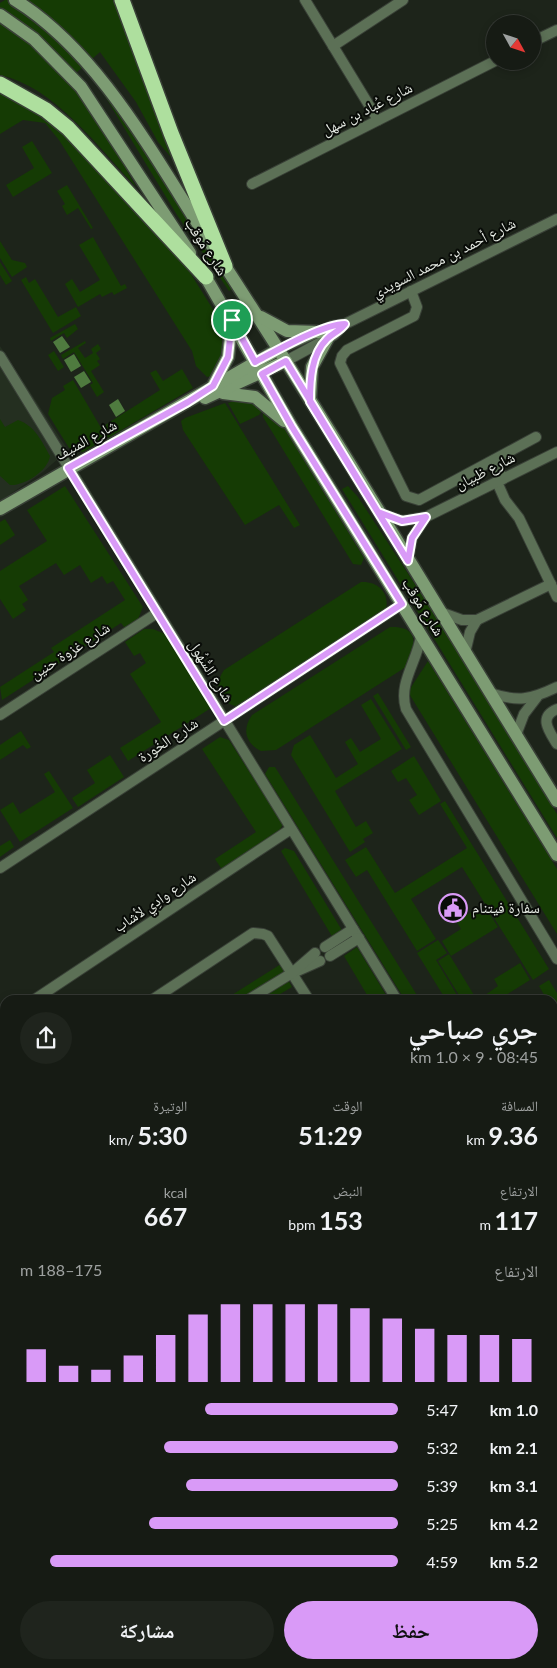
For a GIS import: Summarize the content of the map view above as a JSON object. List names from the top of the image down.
{
  "streets": {
    "main road": ["شارع مَوقب", "شارع المنيف"],
    "street": [
      "شارع عُباد بن سهل",
      "شارع أحمد بن محمد السويدي",
      "شارع ظبيان",
      "شارع غزوة حنين",
      "شارع السُّهُول",
      "شارع الخُورة",
      "شارع وادِي لأشاب"
    ]
  },
  "crossings": [
    ["شارع مَوقب", "شارع أحمد بن محمد السويدي"],
    ["شارع مَوقب", "شارع المنيف"],
    ["شارع مَوقب", "شارع ظبيان"],
    ["شارع مَوقب", "شارع الخُورة"],
    ["شارع أحمد بن محمد السويدي", "شارع المنيف"],
    ["شارع المنيف", "شارع السُّهُول"],
    ["شارع غزوة حنين", "شارع السُّهُول"],
    ["شارع السُّهُول", "شارع الخُورة"],
    ["شارع السُّهُول", "شارع وادِي لأشاب"]
  ],
  "places": {
    "public building": ["سفارة فيتنام"]
  },
  "north": "bottom right",
  "page": {
    "heading": ["جري صباحي", "08:45 · 9 × 1.0 km"],
    "stats": [
      ["المسافة", "9.36 km"],
      ["الوقت", "51:29"],
      ["الوتيرة", "5:30 /km"],
      ["الارتفاع", "117 m"],
      ["النبض", "153 bpm"],
      ["kcal", "667"]
    ],
    "chart": ["الارتفاع", "175–188 m"],
    "list": [
      {
        "name": "1.0 km",
        "note": "5:47"
      },
      {
        "name": "2.1 km",
        "note": "5:32"
      },
      {
        "name": "3.1 km",
        "note": "5:39"
      },
      {
        "name": "4.2 km",
        "note": "5:25"
      },
      {
        "name": "5.2 km",
        "note": "4:59"
      }
    ],
    "buttons": ["حفظ", "مشاركة"]
  }
}
